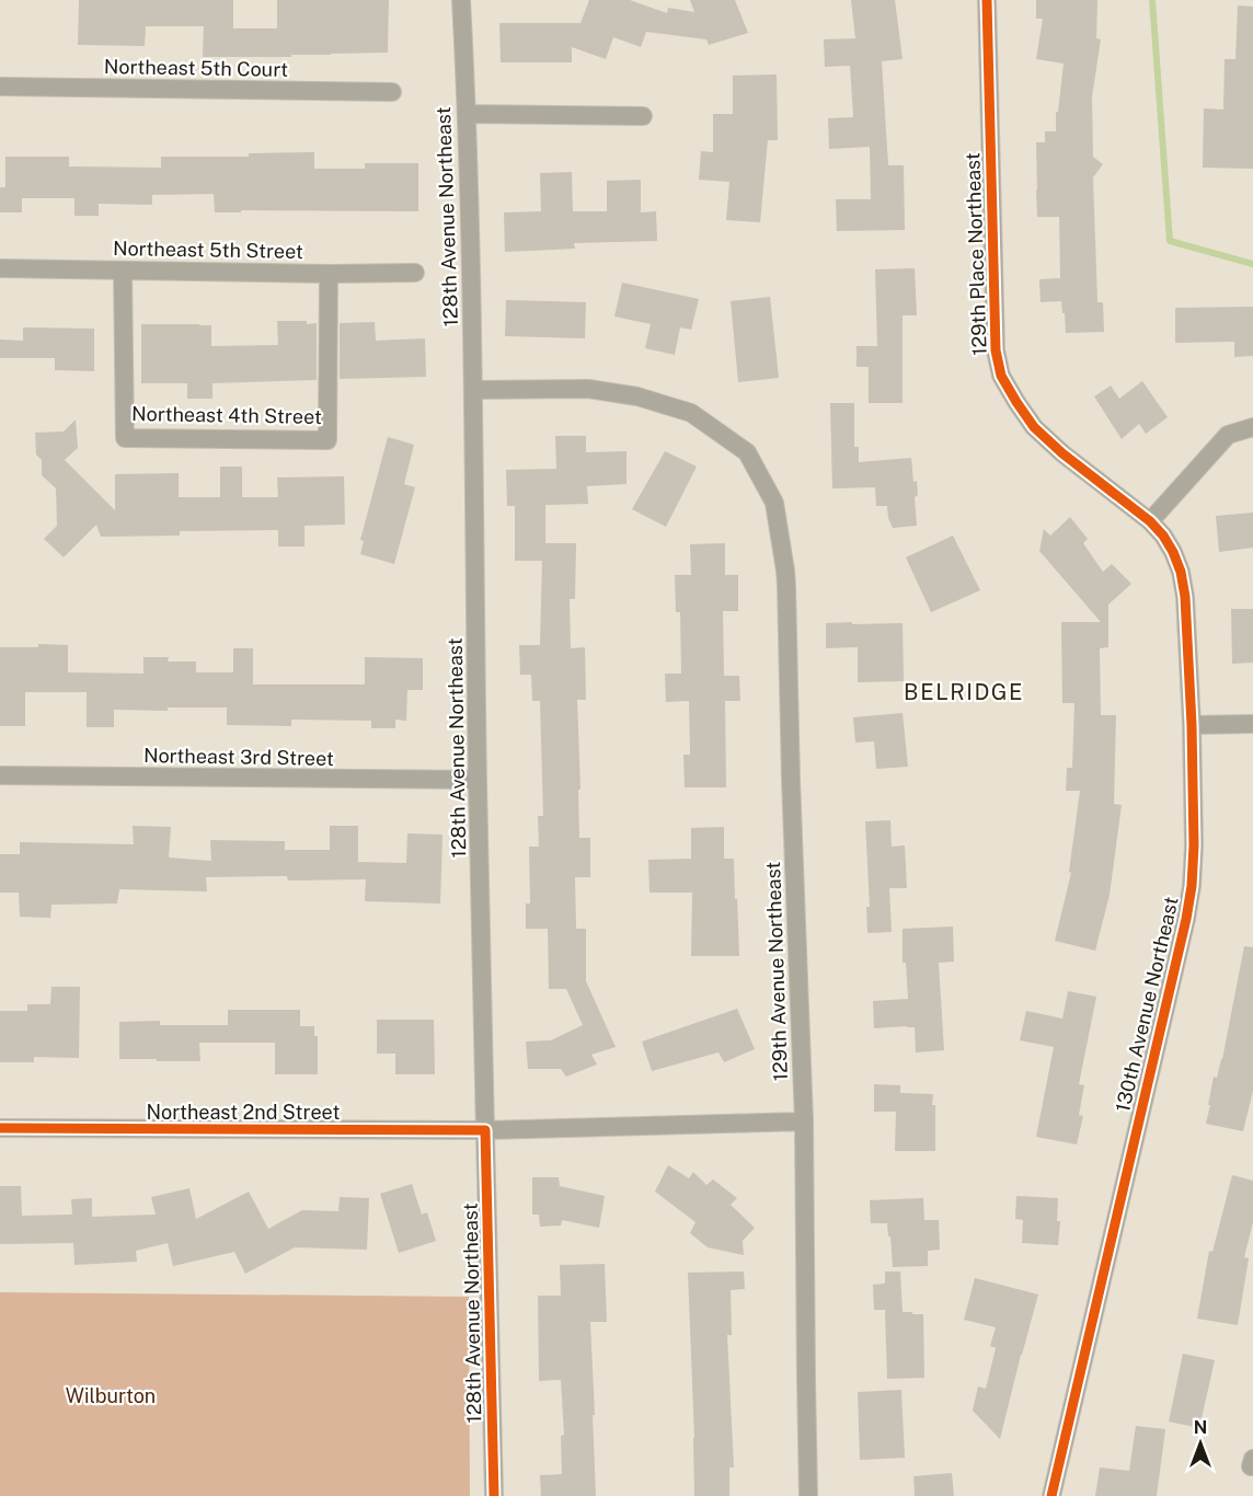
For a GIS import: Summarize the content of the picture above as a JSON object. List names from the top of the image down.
{
  "streets": {
    "street": [
      "Northeast 5th Court",
      "128th Avenue Northeast",
      "Northeast 5th Street",
      "129th Place Northeast",
      "Northeast 4th Street",
      "Northeast 3rd Street",
      "129th Avenue Northeast",
      "130th Avenue Northeast",
      "Northeast 2nd Street"
    ]
  },
  "crossings": [
    ["128th Avenue Northeast", "Northeast 3rd Street"],
    ["128th Avenue Northeast", "129th Avenue Northeast"],
    ["128th Avenue Northeast", "Northeast 2nd Street"],
    ["Northeast 5th Street", "Northeast 4th Street"],
    ["129th Place Northeast", "130th Avenue Northeast"],
    ["129th Avenue Northeast", "Northeast 2nd Street"]
  ],
  "districts": ["BELRIDGE"],
  "parks": ["Wilburton"],
  "north": "top"
}
